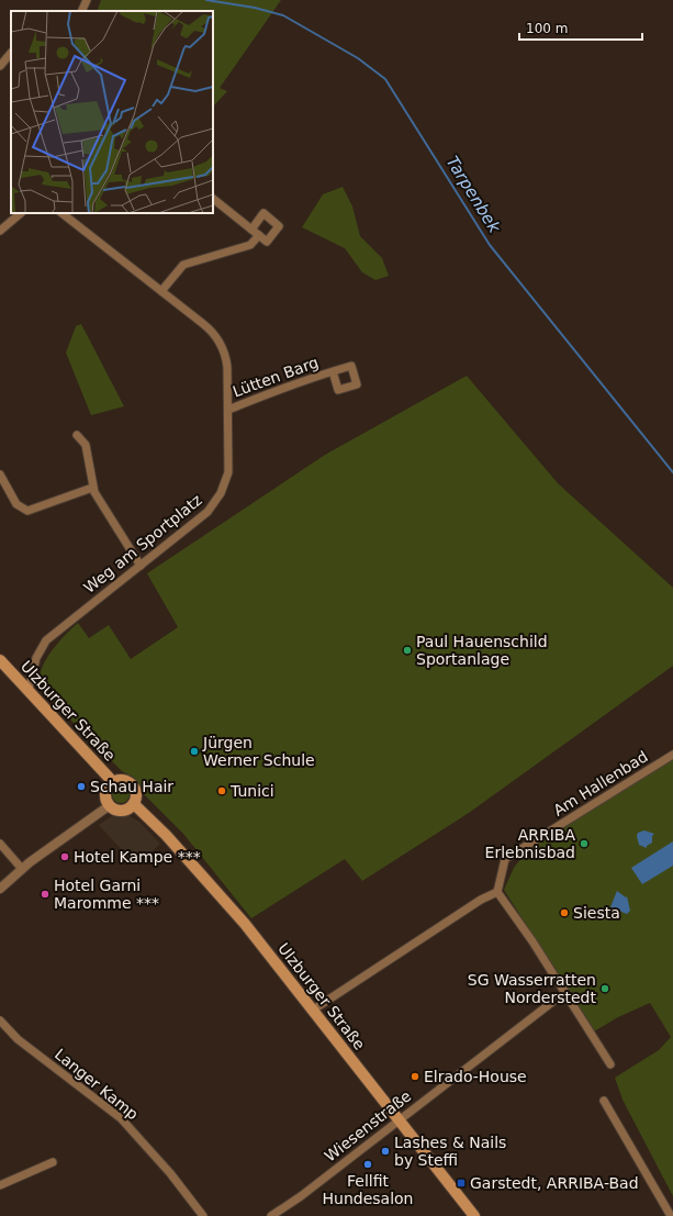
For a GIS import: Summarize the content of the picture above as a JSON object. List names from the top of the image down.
{
  "streets": {
    "main road": ["Ulzburger Straße"],
    "street": [
      "Lütten Barg",
      "Weg am Sportplatz",
      "Am Hallenbad",
      "Langer Kamp",
      "Wiesenstraße"
    ]
  },
  "crossings": [
    ["Lütten Barg", "Weg am Sportplatz"],
    ["Weg am Sportplatz", "Ulzburger Straße"],
    ["Ulzburger Straße", "Wiesenstraße"]
  ],
  "water": ["Tarpenbek"],
  "places": {
    "other": [
      "Paul Hauenschild Sportanlage",
      "Jürgen Werner Schule",
      "Schau Hair",
      "Tunici",
      "ARRIBA Erlebnisbad",
      "Hotel Kampe ***",
      "Hotel Garni Maromme ***",
      "Siesta",
      "SG Wasserratten Norderstedt",
      "Elrado-House",
      "Lashes & Nails by Steffi",
      "Fellfit Hundesalon"
    ],
    "transit": ["Garstedt, ARRIBA-Bad"]
  },
  "scale_bar": "100 m"
}
